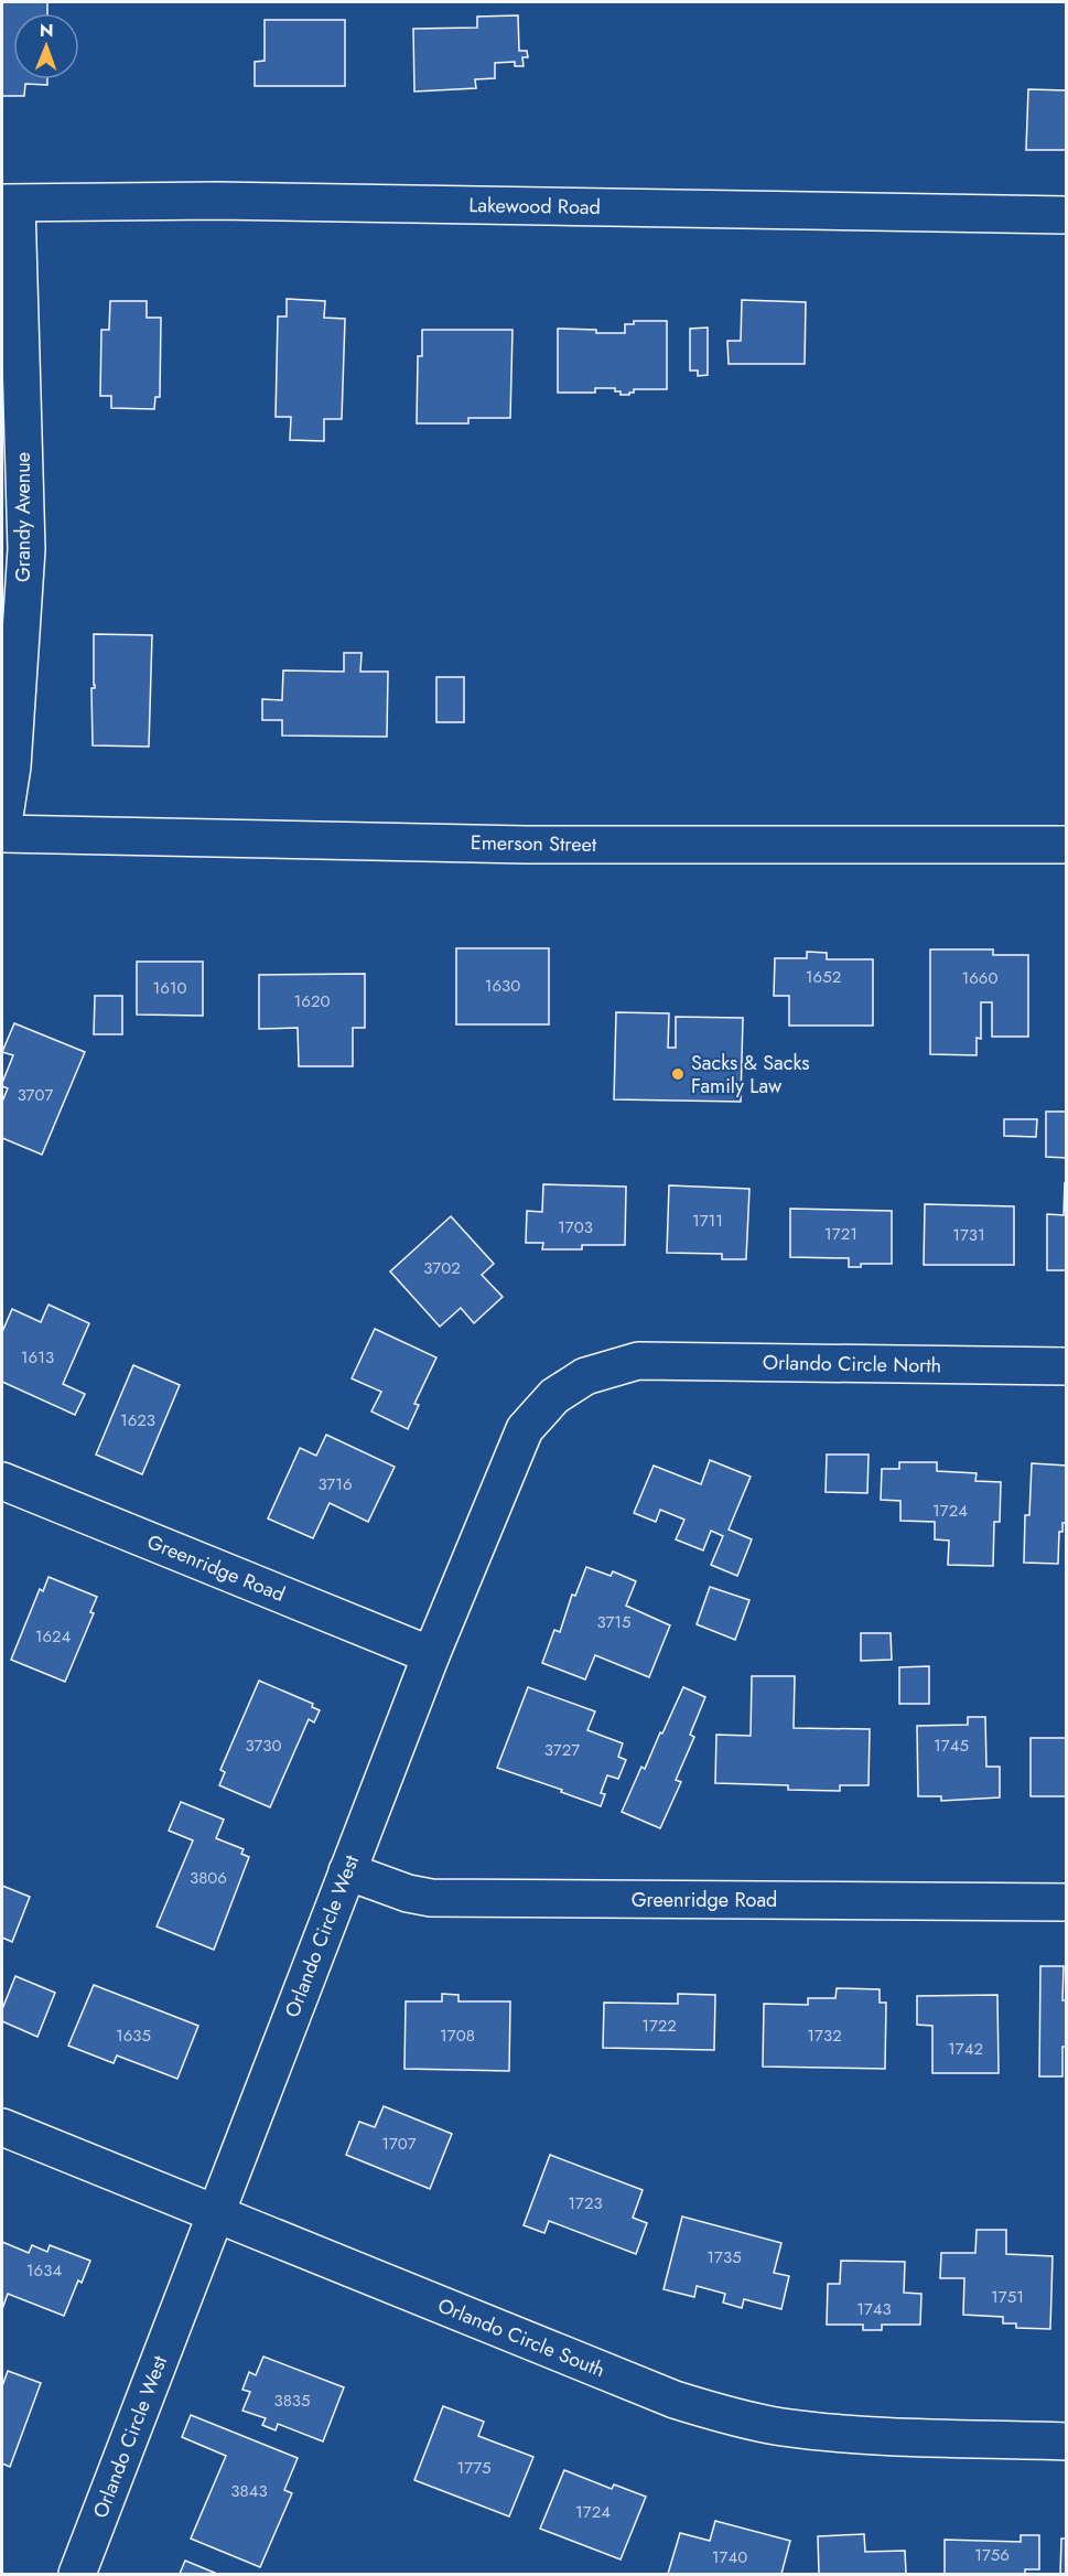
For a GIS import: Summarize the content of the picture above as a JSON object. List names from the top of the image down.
{
  "streets": {
    "street": [
      "Lakewood Road",
      "Grandy Avenue",
      "Emerson Street",
      "Orlando Circle North",
      "Greenridge Road",
      "Orlando Circle West",
      "Orlando Circle South"
    ]
  },
  "crossings": [
    ["Lakewood Road", "Grandy Avenue"],
    ["Grandy Avenue", "Emerson Street"],
    ["Orlando Circle North", "Orlando Circle West"],
    ["Greenridge Road", "Orlando Circle West"],
    ["Orlando Circle West", "Orlando Circle South"]
  ],
  "places": ["Sacks & Sacks Family Law"],
  "house_numbers": [
    "1652",
    "1660",
    "1630",
    "1610",
    "1620",
    "3707",
    "1711",
    "1703",
    "1721",
    "1731",
    "3702",
    "1613",
    "1623",
    "3716",
    "1724",
    "3715",
    "1624",
    "3730",
    "1745",
    "3727",
    "3806",
    "1722",
    "1635",
    "1708",
    "1732",
    "1742",
    "1707",
    "1723",
    "1735",
    "1634",
    "1751",
    "1743",
    "3835",
    "1775",
    "3843",
    "1724",
    "1756",
    "1740"
  ],
  "north": "top"
}
